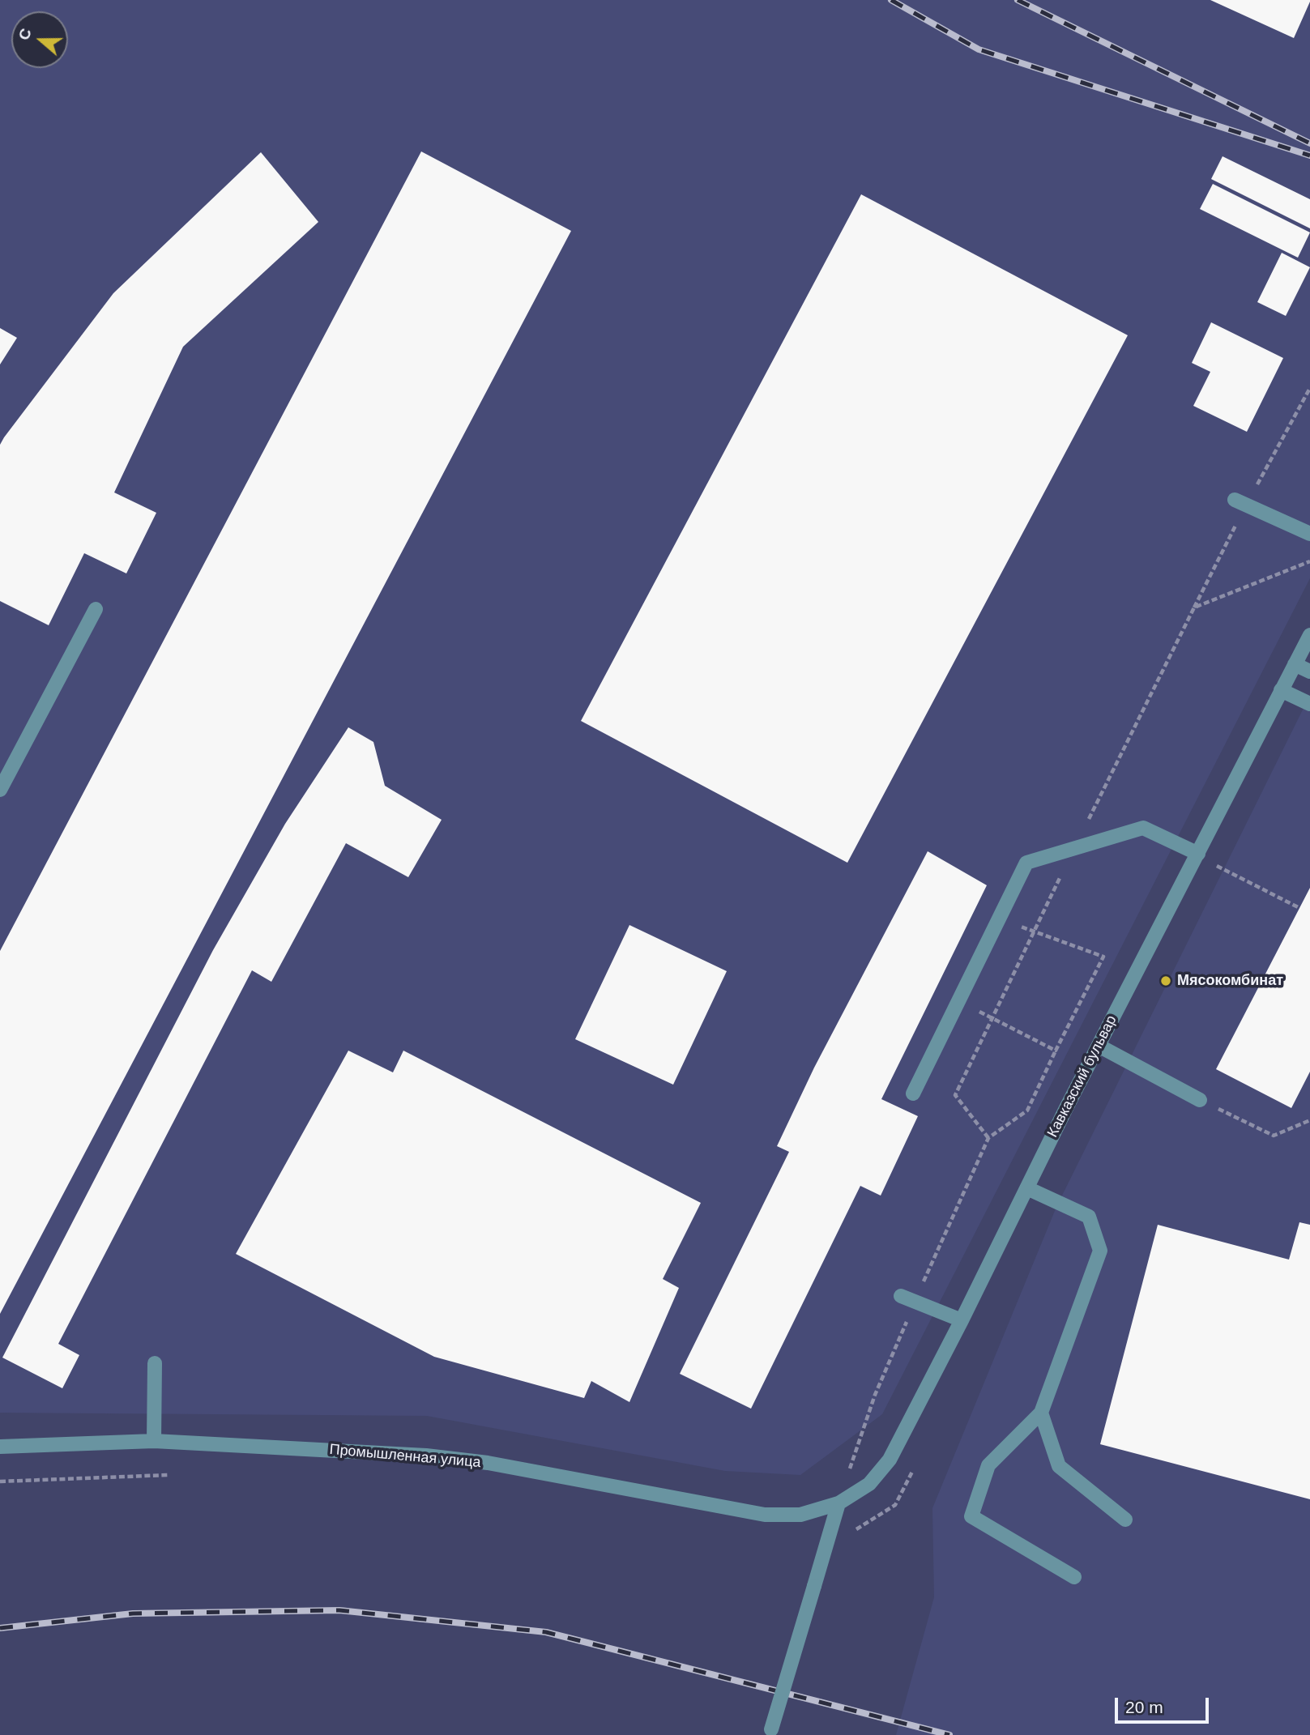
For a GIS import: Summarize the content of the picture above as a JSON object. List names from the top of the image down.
{
  "streets": {
    "street": ["Кавказский бульвар", "Промышленная улица"]
  },
  "crossings": [
    ["Кавказский бульвар", "Промышленная улица"]
  ],
  "places": ["Мясокомбинат"],
  "scale_bar": "20 m",
  "north": "left"
}
